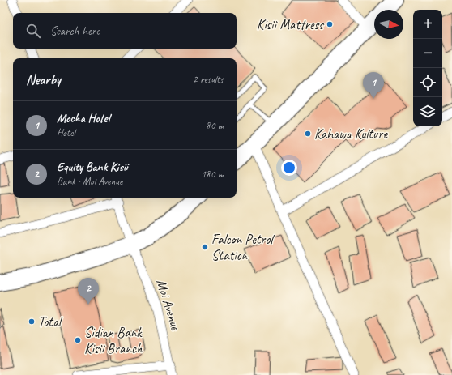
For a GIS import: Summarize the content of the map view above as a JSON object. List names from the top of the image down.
{
  "streets": {
    "street": ["Moi Avenue"]
  },
  "places": [
    "Kisii Mattress",
    "Kahawa Kulture",
    "Falcon Petrol Station",
    "Total",
    "Sidian Bank Kisii Branch"
  ],
  "north": "right",
  "page": {
    "map_buttons": ["+", "−"],
    "search": "Search here",
    "heading": ["Nearby", "2 results"],
    "pins": ["1", "2"],
    "list": [
      {
        "mark": "1",
        "name": "Mocha Hotel",
        "note": "Hotel",
        "value": "80 m"
      },
      {
        "mark": "2",
        "name": "Equity Bank Kisii",
        "note": "Bank · Moi Avenue",
        "value": "180 m"
      }
    ]
  }
}
